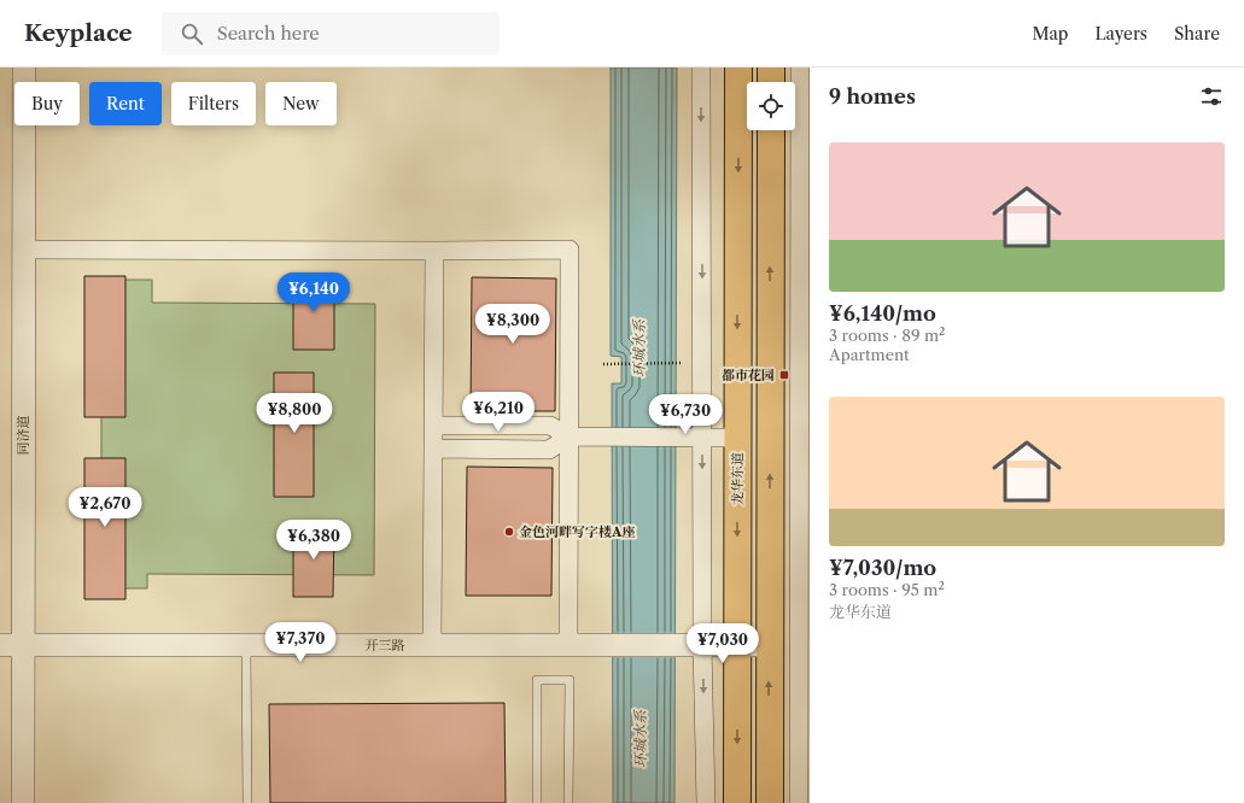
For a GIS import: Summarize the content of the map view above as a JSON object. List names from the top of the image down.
{
  "streets": {
    "main road": ["龙华东道"],
    "street": ["同济道", "开三路"]
  },
  "crossings": [
    ["同济道", "开三路"],
    ["龙华东道", "开三路"]
  ],
  "water": ["环城水系"],
  "places": {
    "transit": ["都市花园"],
    "other": ["金色河畔写字楼A座"]
  },
  "page": {
    "header": "Keyplace",
    "search": "Search here",
    "nav": ["Map", "Layers", "Share"],
    "heading": "9 homes",
    "chip": [
      "Buy",
      "Rent",
      "Filters",
      "New"
    ],
    "list": [
      {
        "name": "¥6,140/mo",
        "note": "3 rooms · 89 m² · Apartment"
      },
      {
        "name": "¥7,030/mo",
        "note": "3 rooms · 95 m² · 龙华东道"
      }
    ],
    "price": [
      "¥6,140",
      "¥8,300",
      "¥6,210",
      "¥8,800",
      "¥6,730",
      "¥2,670",
      "¥6,380",
      "¥7,370",
      "¥7,030"
    ]
  }
}
